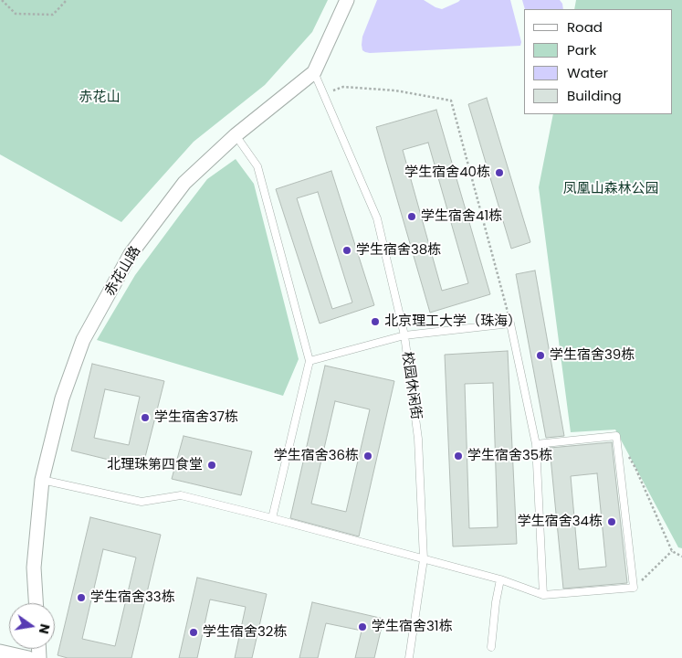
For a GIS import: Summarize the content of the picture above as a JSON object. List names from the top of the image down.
{
  "streets": {
    "street": ["赤花山路"],
    "lane": ["校园休闲街"]
  },
  "crossings": [
    ["赤花山路", "校园休闲街"]
  ],
  "parks": ["赤花山", "凤凰山森林公园"],
  "places": [
    "学生宿舍40栋",
    "学生宿舍41栋",
    "学生宿舍38栋",
    "北京理工大学（珠海）",
    "学生宿舍39栋",
    "学生宿舍37栋",
    "学生宿舍36栋",
    "学生宿舍35栋",
    "北理珠第四食堂",
    "学生宿舍34栋",
    "学生宿舍33栋",
    "学生宿舍31栋",
    "学生宿舍32栋"
  ],
  "legend": [
    "Road",
    "Park",
    "Water",
    "Building"
  ],
  "north": "right"
}
